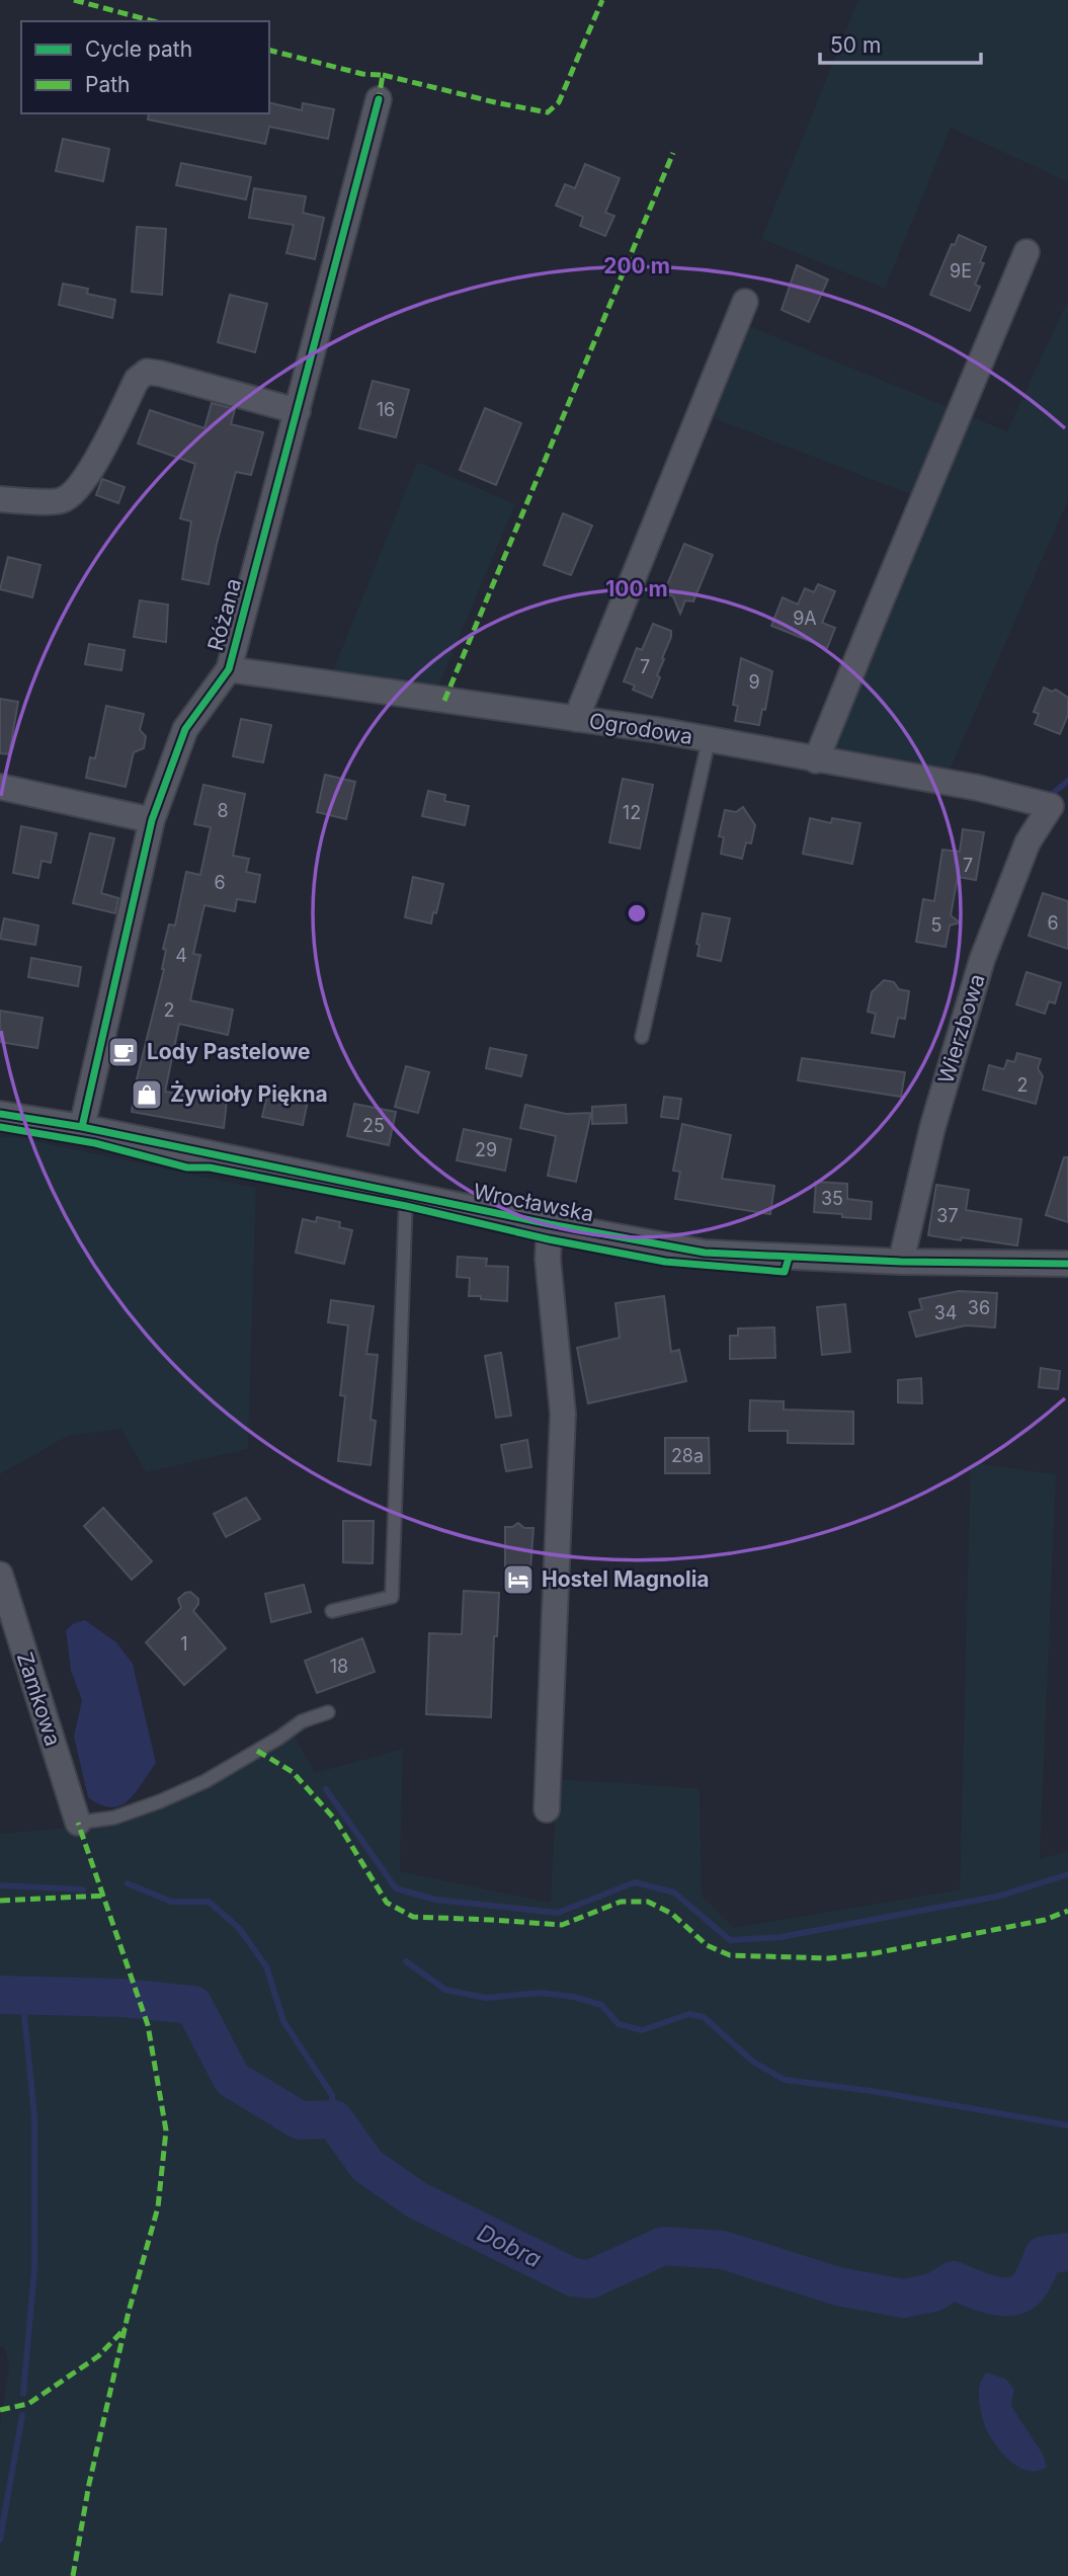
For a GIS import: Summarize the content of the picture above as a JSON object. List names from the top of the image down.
{
  "streets": {
    "street": [
      "Różana",
      "Ogrodowa",
      "Wierzbowa",
      "Wrocławska",
      "Zamkowa"
    ]
  },
  "crossings": [
    ["Różana", "Ogrodowa"],
    ["Różana", "Wrocławska"],
    ["Ogrodowa", "Wierzbowa"],
    ["Wierzbowa", "Wrocławska"]
  ],
  "water": ["Dobra"],
  "places": {
    "cafe": ["Lody Pastelowe"],
    "shop": ["Żywioły Piękna"],
    "hotel": ["Hostel Magnolia"]
  },
  "house_numbers": [
    "9E",
    "16",
    "9A",
    "7",
    "9",
    "8",
    "12",
    "7",
    "6",
    "6",
    "5",
    "4",
    "2",
    "2",
    "25",
    "29",
    "35",
    "37",
    "36",
    "34",
    "28a",
    "1",
    "18"
  ],
  "legend": ["Cycle path", "Path"],
  "scale_bar": "50 m",
  "rings": ["200 m", "100 m"]
}
